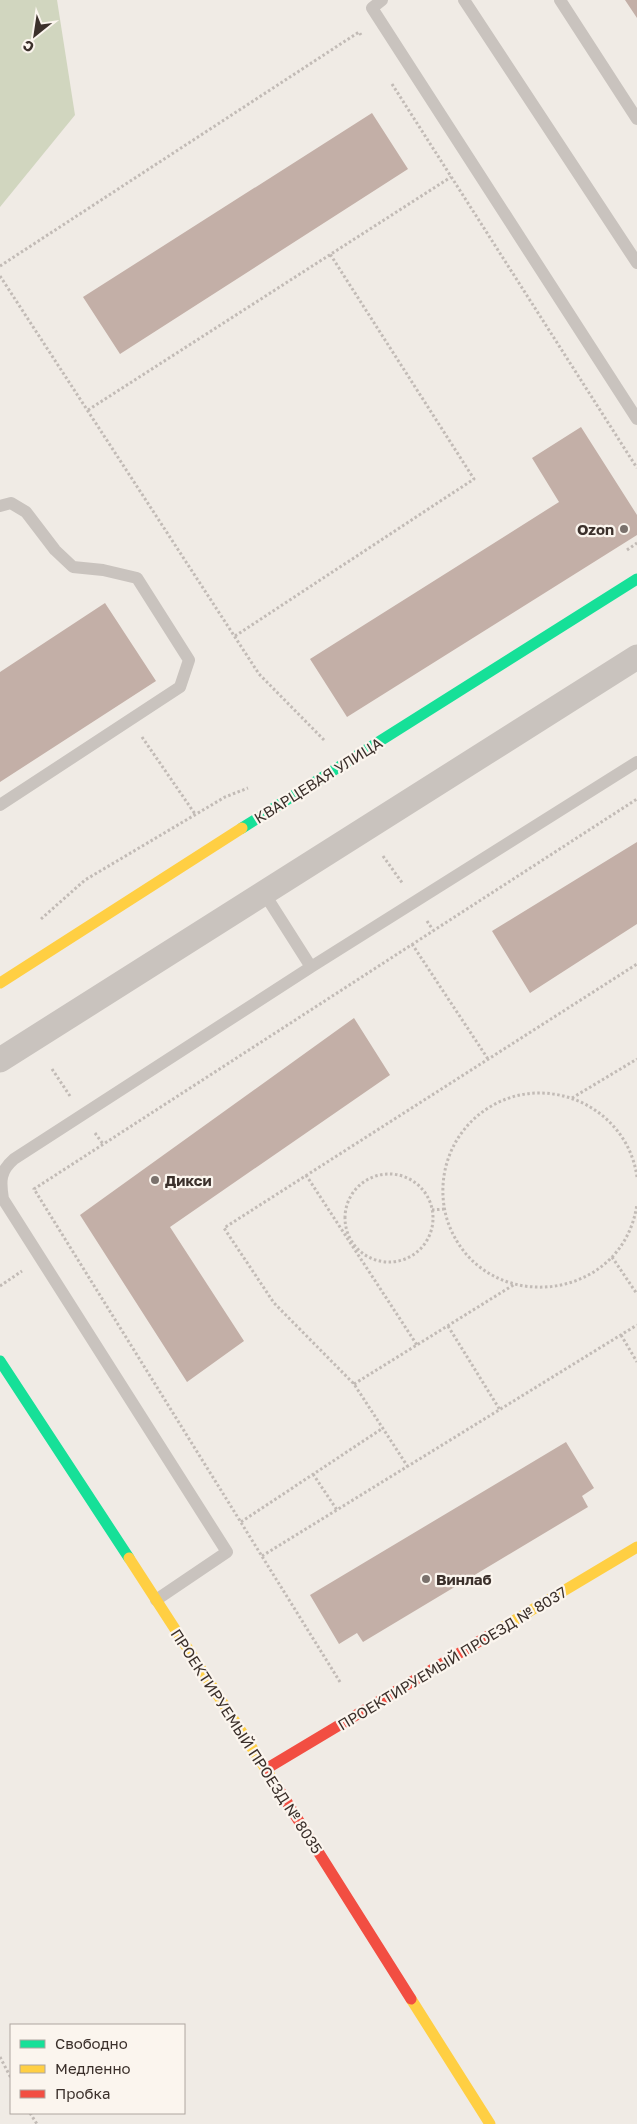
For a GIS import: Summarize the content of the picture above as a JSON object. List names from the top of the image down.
{
  "streets": {
    "street": ["КВАРЦЕВАЯ УЛИЦА", "ПРОЕКТИРУЕМЫЙ ПРОЕЗД № 8037", "ПРОЕКТИРУЕМЫЙ ПРОЕЗД № 8035"]
  },
  "crossings": [
    ["ПРОЕКТИРУЕМЫЙ ПРОЕЗД № 8037", "ПРОЕКТИРУЕМЫЙ ПРОЕЗД № 8035"]
  ],
  "places": ["Ozon", "Дикси", "Винлаб"],
  "legend": ["Свободно", "Медленно", "Пробка"],
  "north": "bottom left"
}
